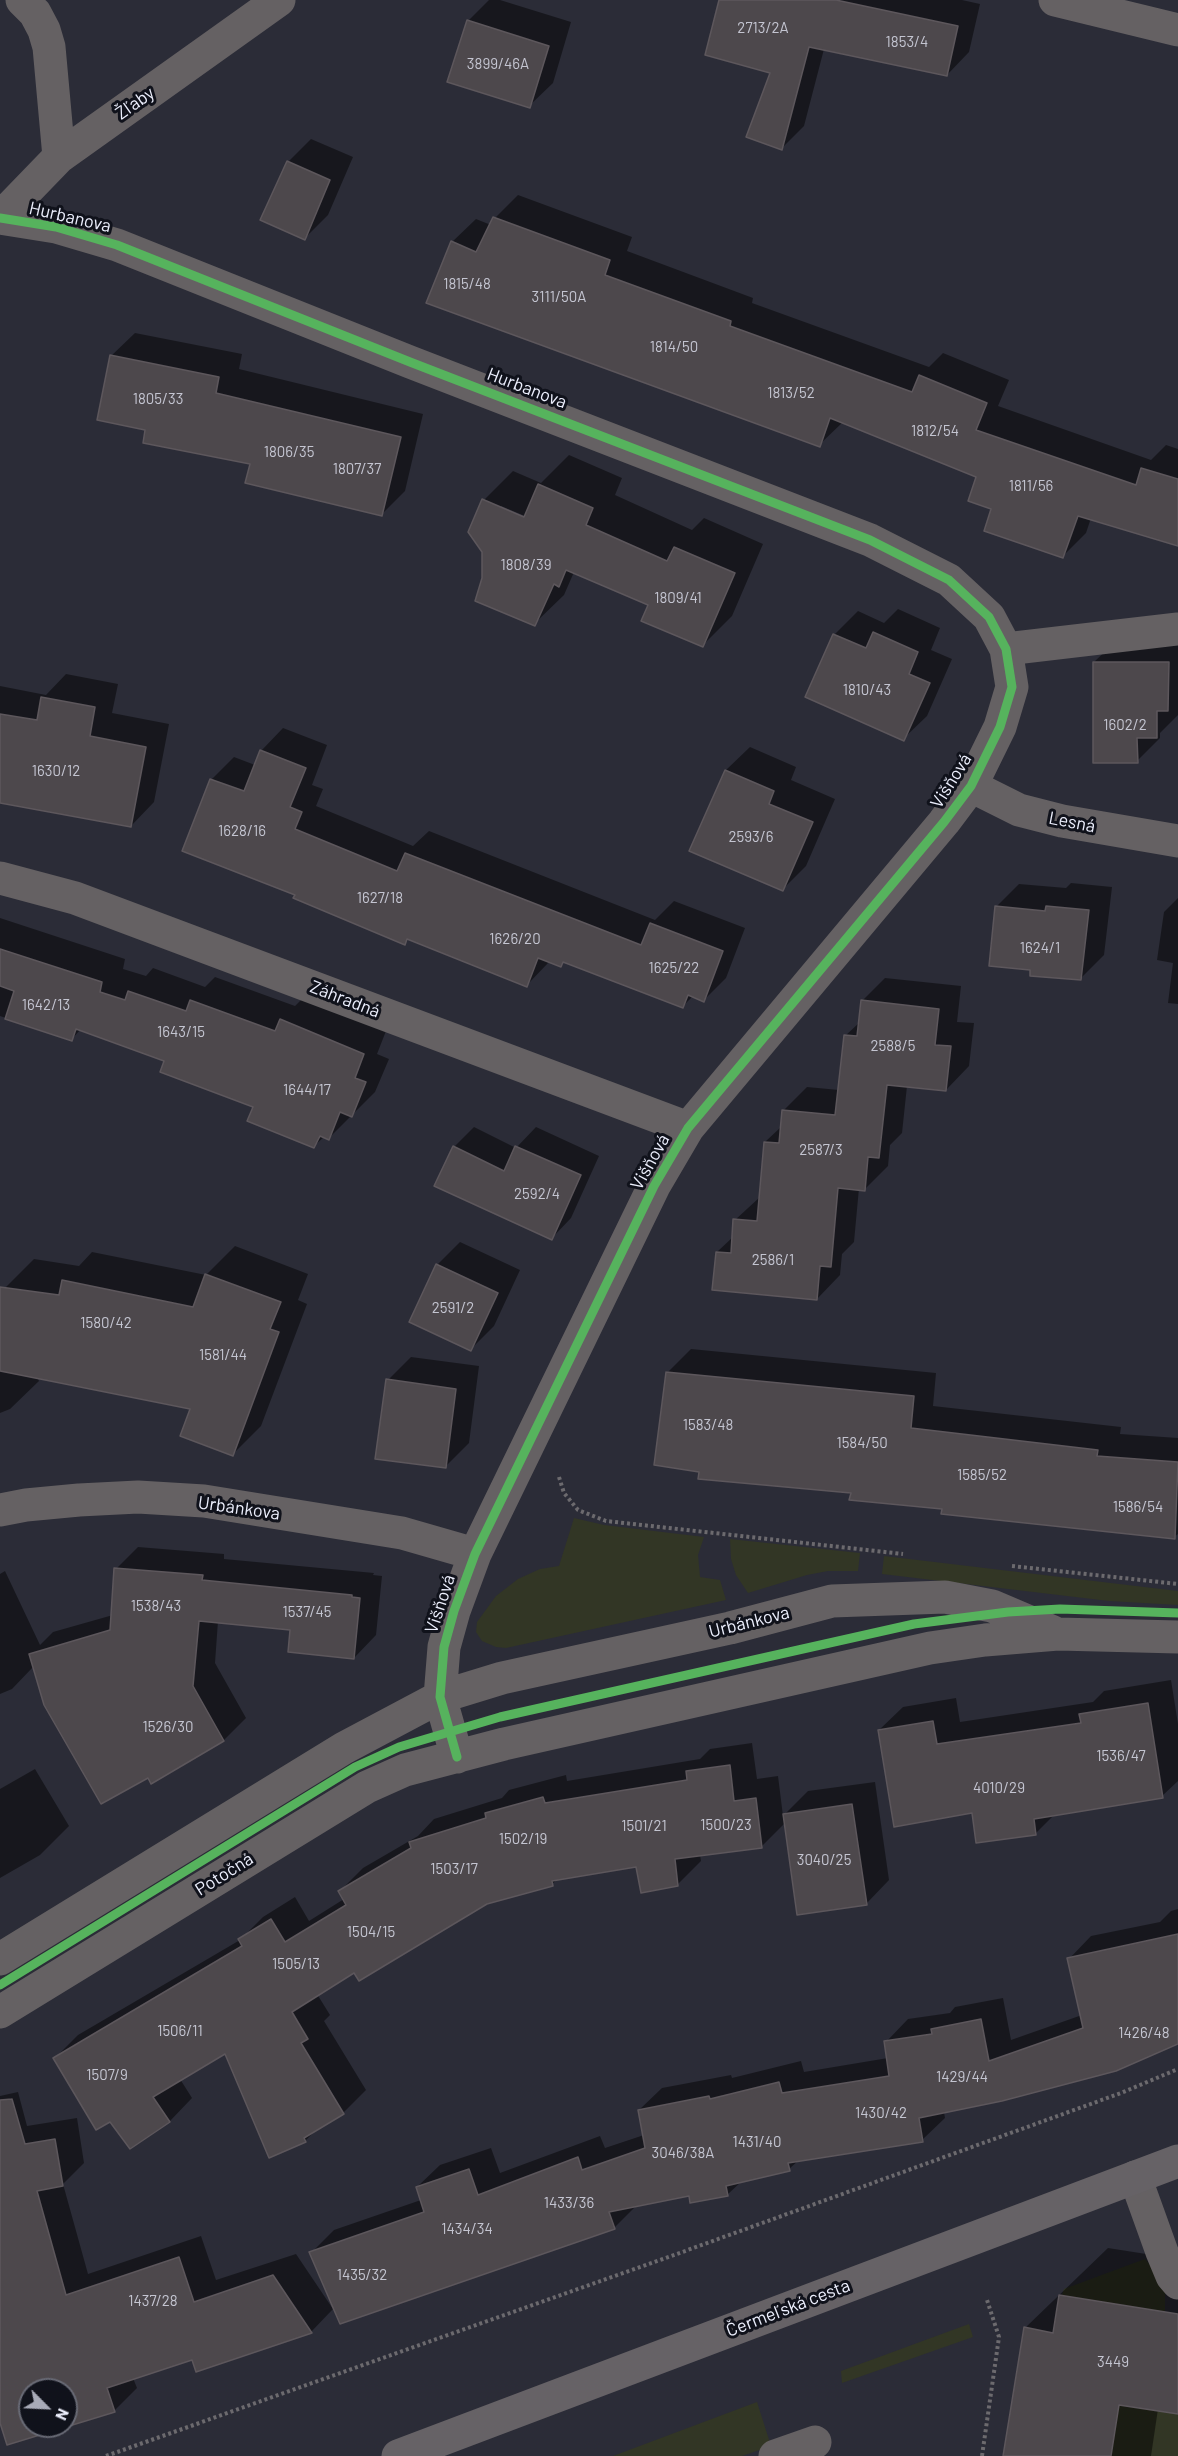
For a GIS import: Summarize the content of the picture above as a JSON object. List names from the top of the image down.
{
  "streets": {
    "main road": ["Čermeľská cesta"],
    "street": [
      "Žľaby",
      "Hurbanova",
      "Višňová",
      "Lesná",
      "Záhradná",
      "Urbánkova",
      "Potočná"
    ]
  },
  "crossings": [
    ["Žľaby", "Hurbanova"],
    ["Hurbanova", "Višňová"],
    ["Višňová", "Lesná"],
    ["Višňová", "Záhradná"],
    ["Višňová", "Urbánkova"],
    ["Višňová", "Potočná"],
    ["Urbánkova", "Potočná"]
  ],
  "house_numbers": [
    "2713/2A",
    "1853/4",
    "3899/46A",
    "1815/48",
    "3111/50A",
    "1814/50",
    "1813/52",
    "1805/33",
    "1812/54",
    "1806/35",
    "1807/37",
    "1811/56",
    "1808/39",
    "1809/41",
    "1810/43",
    "1602/2",
    "1630/12",
    "1628/16",
    "2593/6",
    "1627/18",
    "1626/20",
    "1624/1",
    "1625/22",
    "1642/13",
    "1643/15",
    "2588/5",
    "1644/17",
    "2587/3",
    "2592/4",
    "2586/1",
    "2591/2",
    "1580/42",
    "1581/44",
    "1583/48",
    "1584/50",
    "1585/52",
    "1586/54",
    "1538/43",
    "1537/45",
    "1526/30",
    "1536/47",
    "4010/29",
    "1500/23",
    "1501/21",
    "1502/19",
    "3040/25",
    "1503/17",
    "1504/15",
    "1505/13",
    "1506/11",
    "1426/48",
    "1507/9",
    "1429/44",
    "1430/42",
    "1431/40",
    "3046/38A",
    "1433/36",
    "1434/34",
    "1435/32",
    "1437/28",
    "3449"
  ],
  "north": "bottom right"
}
